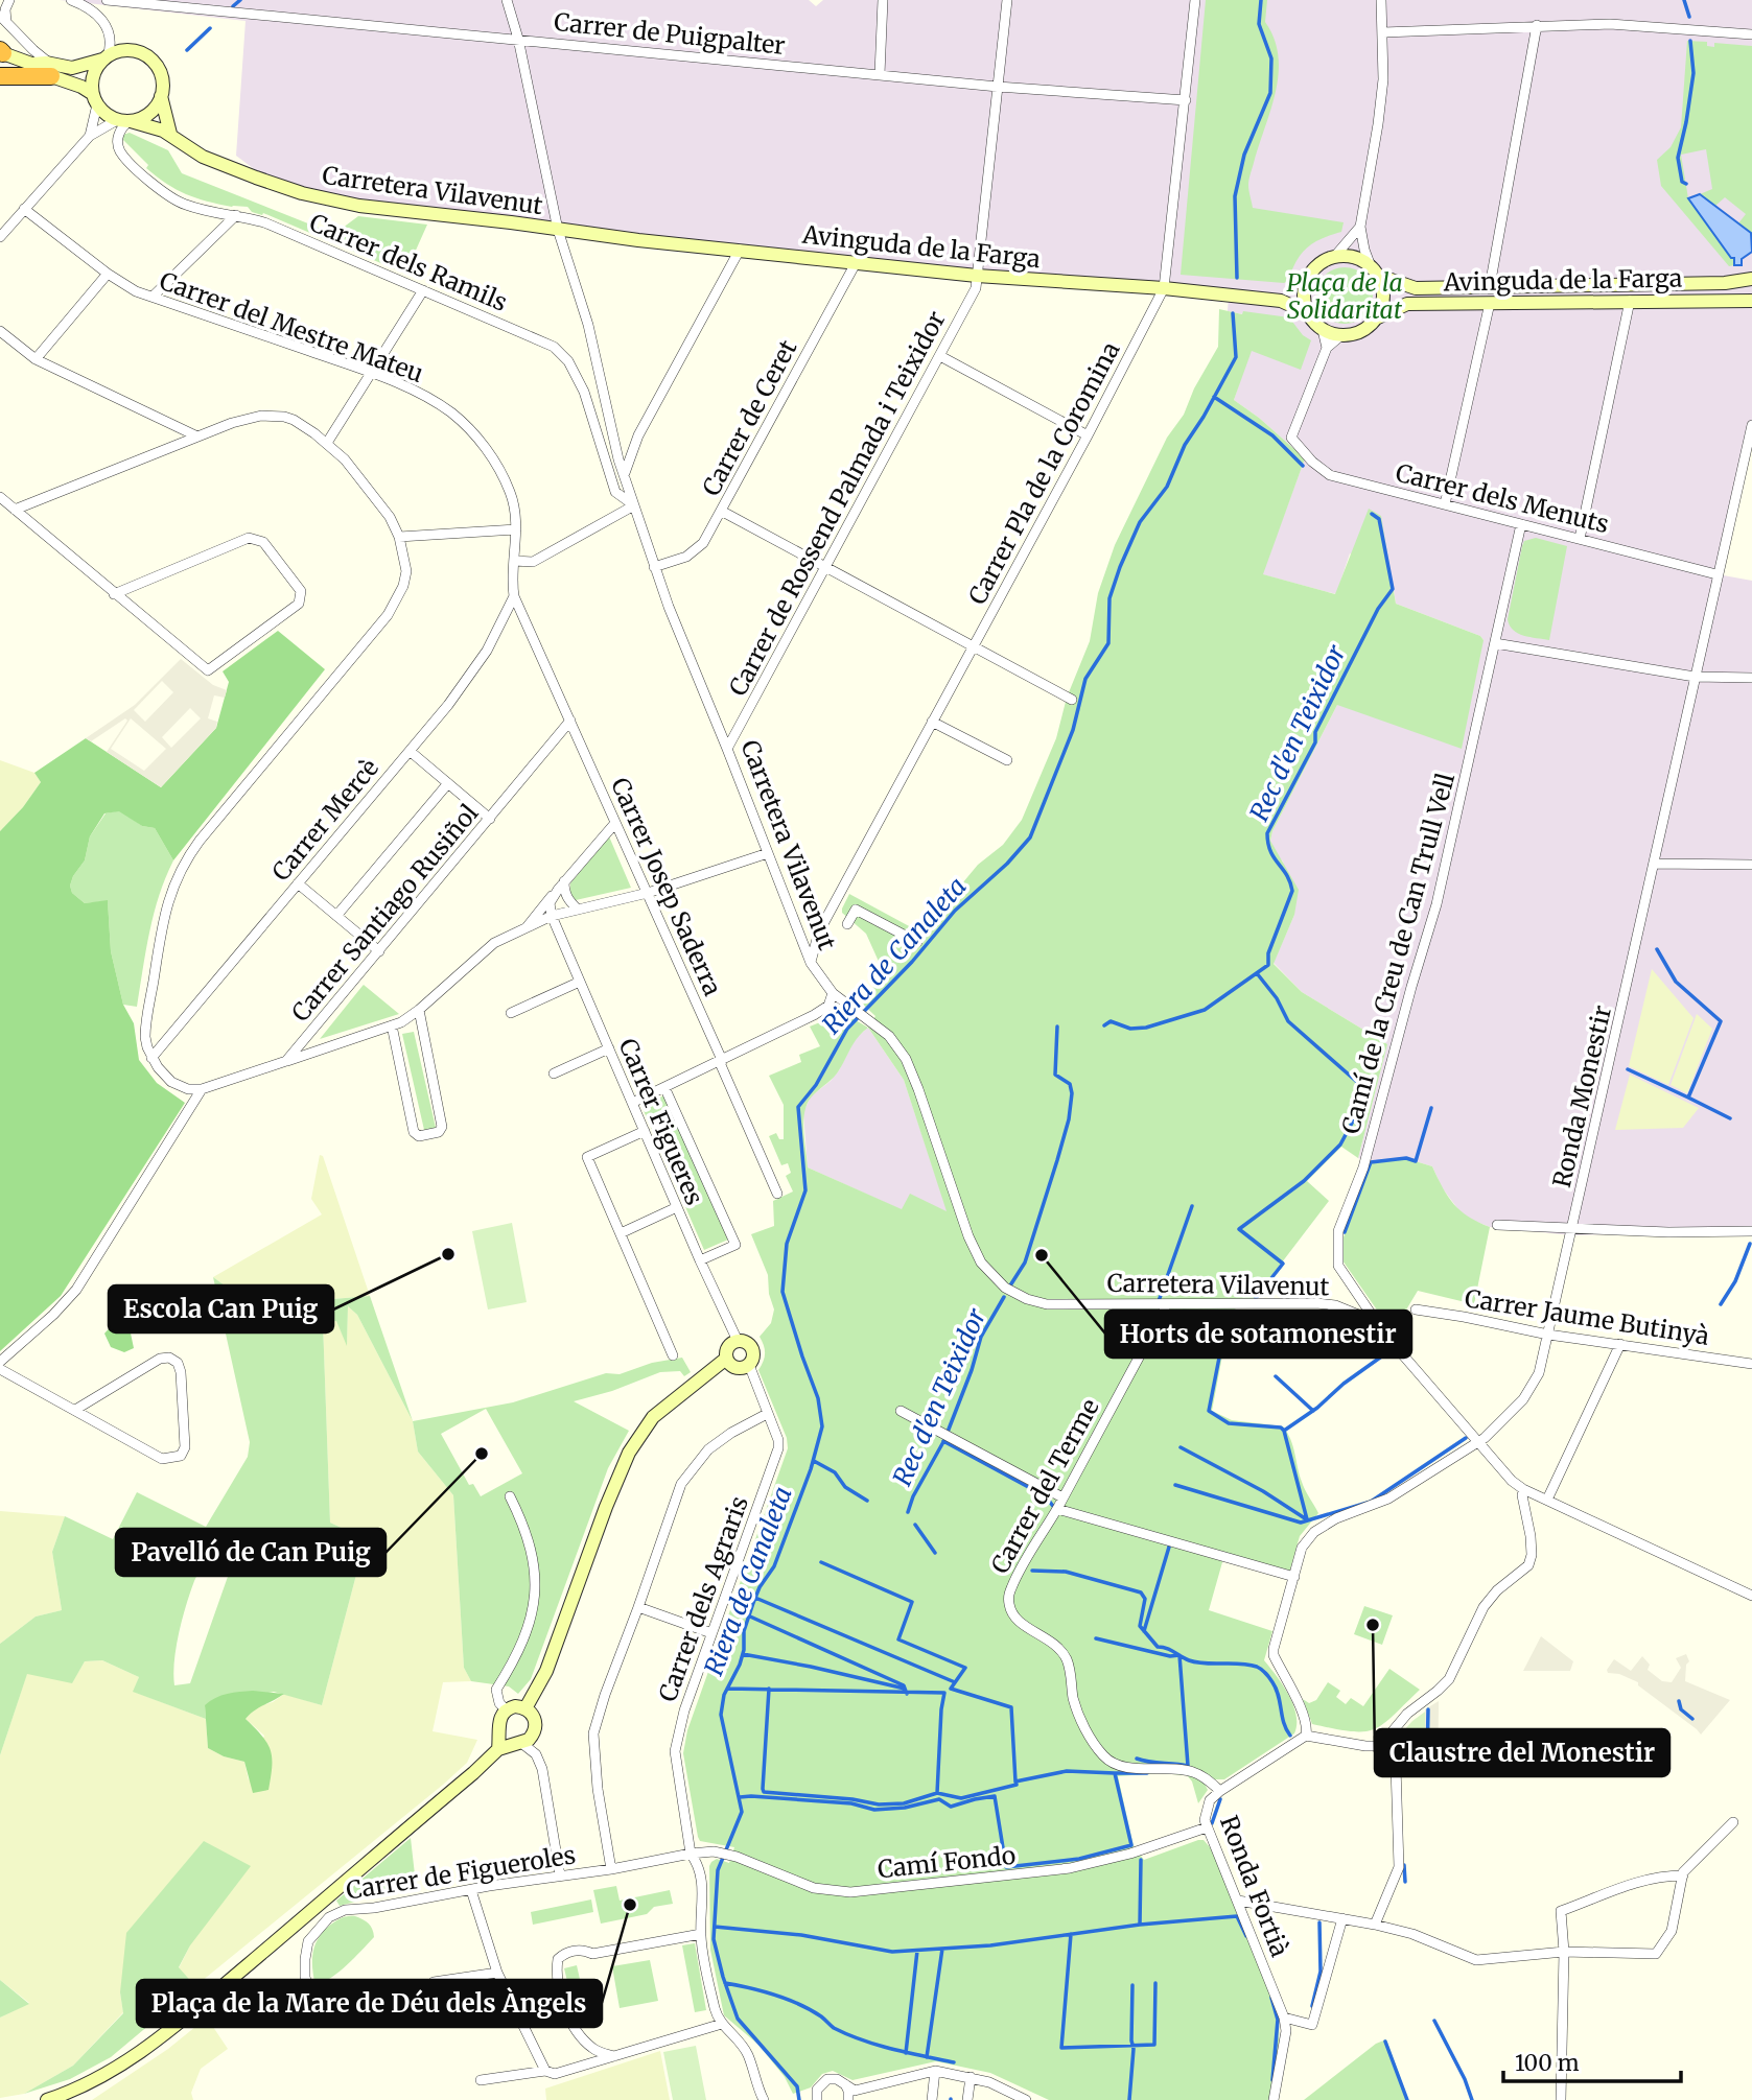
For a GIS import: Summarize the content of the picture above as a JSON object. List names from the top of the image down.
{
  "streets": {
    "street": [
      "Carrer de Puigpalter",
      "Carretera Vilavenut",
      "Avinguda de la Farga",
      "Carrer dels Ramils",
      "Carrer del Mestre Mateu",
      "Carrer de Ceret",
      "Carrer Pla de la Coromina",
      "Carrer dels Menuts",
      "Carrer de Rossend Palmada i Teixidor",
      "Carrer Mercè",
      "Carrer Josep Saderra",
      "Carrer Santiago Rusiñol",
      "Camí de la Creu de Can Trull Vell",
      "Ronda Monestir",
      "Carrer Figueres",
      "Carrer Jaume Butinyà",
      "Carrer del Terme",
      "Carrer dels Agraris",
      "Camí Fondo",
      "Carrer de Figueroles",
      "Ronda Fortià"
    ]
  },
  "crossings": [
    ["Carrer de Puigpalter", "Carrer Pla de la Coromina"],
    ["Carrer de Puigpalter", "Carrer de Rossend Palmada i Teixidor"],
    ["Carretera Vilavenut", "Avinguda de la Farga"],
    ["Carretera Vilavenut", "Carrer dels Ramils"],
    ["Carretera Vilavenut", "Carrer de Ceret"],
    ["Carretera Vilavenut", "Carrer Pla de la Coromina"],
    ["Carretera Vilavenut", "Carrer de Rossend Palmada i Teixidor"],
    ["Carretera Vilavenut", "Camí de la Creu de Can Trull Vell"],
    ["Carretera Vilavenut", "Ronda Monestir"],
    ["Carretera Vilavenut", "Carrer del Terme"],
    ["Avinguda de la Farga", "Carrer de Ceret"],
    ["Avinguda de la Farga", "Carrer Pla de la Coromina"],
    ["Avinguda de la Farga", "Carrer de Rossend Palmada i Teixidor"],
    ["Carrer del Mestre Mateu", "Carrer Mercè"],
    ["Carrer del Mestre Mateu", "Carrer Josep Saderra"],
    ["Carrer dels Menuts", "Camí de la Creu de Can Trull Vell"],
    ["Carrer dels Menuts", "Ronda Monestir"],
    ["Carrer Mercè", "Carrer Josep Saderra"],
    ["Carrer Josep Saderra", "Carrer Santiago Rusiñol"],
    ["Ronda Monestir", "Carrer Jaume Butinyà"],
    ["Ronda Monestir", "Carrer del Terme"],
    ["Ronda Monestir", "Camí Fondo"],
    ["Ronda Monestir", "Ronda Fortià"],
    ["Carrer Figueres", "Carrer dels Agraris"],
    ["Carrer del Terme", "Camí Fondo"],
    ["Carrer del Terme", "Ronda Fortià"],
    ["Carrer dels Agraris", "Camí Fondo"],
    ["Carrer dels Agraris", "Carrer de Figueroles"],
    ["Camí Fondo", "Carrer de Figueroles"],
    ["Camí Fondo", "Ronda Fortià"]
  ],
  "water": ["Rec d'en Teixidor", "Riera de Canaleta"],
  "parks": ["Plaça de la Solidaritat"],
  "places": [
    "Escola Can Puig",
    "Horts de sotamonestir",
    "Pavelló de Can Puig",
    "Claustre del Monestir",
    "Plaça de la Mare de Déu dels Àngels"
  ],
  "scale_bar": "100 m"
}
